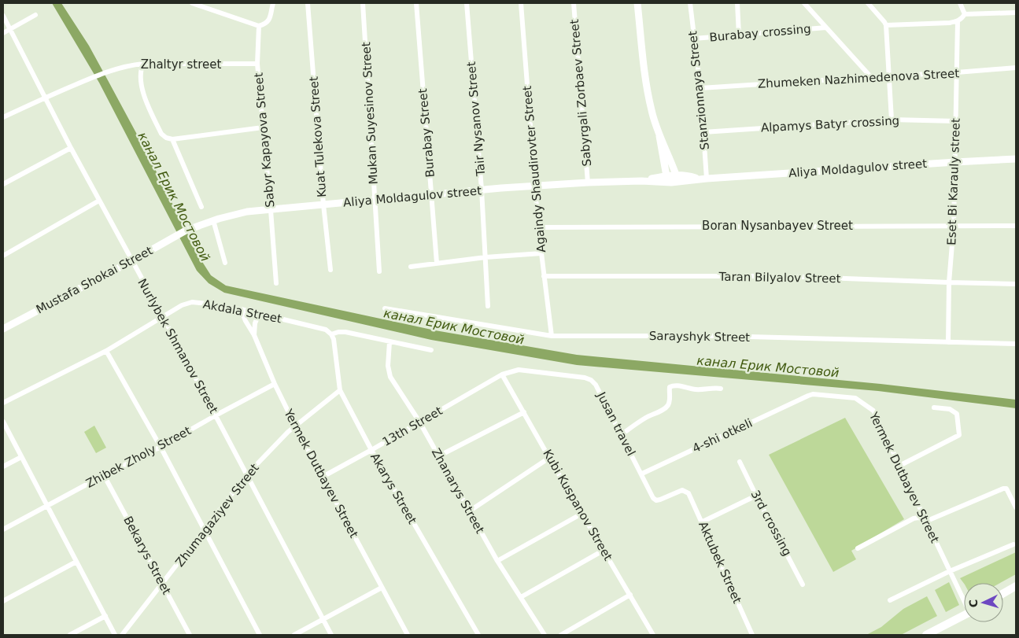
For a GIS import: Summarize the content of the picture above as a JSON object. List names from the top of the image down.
{
  "streets": {
    "main road": ["Aliya Moldagulov street", "Mustafa Shokai Street"],
    "street": [
      "Burabay crossing",
      "Zhaltyr street",
      "Zhumeken Nazhimedenova Street",
      "Stanzionnaya Street",
      "Sabyrgali Zorbaev Street",
      "Mukan Suyesinov Street",
      "Tair Nysanov Street",
      "Alpamys Batyr crossing",
      "Burabay Street",
      "Kuat Tulekova Street",
      "Sabyr Kapayova Street",
      "Againdy Shaudirovter Street",
      "Eset Bi Karauly street",
      "Boran Nysanbayev Street",
      "Taran Bilyalov Street",
      "Akdala Street",
      "Sarayshyk Street",
      "Nurlybek Shmanov Street",
      "Jusan travel",
      "13th Street",
      "4-shi otkeli",
      "Zhibek Zholy Street",
      "Yermek Dutbayev Street",
      "Akarys Street",
      "Zhanarys Street",
      "Kubi Kuspanov Street",
      "Zhumagaziyev Street",
      "3rd crossing",
      "Bekarys Street",
      "Aktubek Street"
    ]
  },
  "crossings": [
    ["Burabay crossing", "Stanzionnaya Street"],
    ["Zhaltyr street", "Sabyr Kapayova Street"],
    ["Zhaltyr street", "Nurlybek Shmanov Street"],
    ["Zhumeken Nazhimedenova Street", "Stanzionnaya Street"],
    ["Zhumeken Nazhimedenova Street", "Eset Bi Karauly street"],
    ["Stanzionnaya Street", "Alpamys Batyr crossing"],
    ["Stanzionnaya Street", "Aliya Moldagulov street"],
    ["Sabyrgali Zorbaev Street", "Aliya Moldagulov street"],
    ["Mukan Suyesinov Street", "Aliya Moldagulov street"],
    ["Tair Nysanov Street", "Aliya Moldagulov street"],
    ["Alpamys Batyr crossing", "Eset Bi Karauly street"],
    ["Burabay Street", "Aliya Moldagulov street"],
    ["Kuat Tulekova Street", "Aliya Moldagulov street"],
    ["Sabyr Kapayova Street", "Aliya Moldagulov street"],
    ["Aliya Moldagulov street", "Againdy Shaudirovter Street"],
    ["Aliya Moldagulov street", "Eset Bi Karauly street"],
    ["Aliya Moldagulov street", "Mustafa Shokai Street"],
    ["Againdy Shaudirovter Street", "Boran Nysanbayev Street"],
    ["Againdy Shaudirovter Street", "Taran Bilyalov Street"],
    ["Againdy Shaudirovter Street", "Sarayshyk Street"],
    ["Eset Bi Karauly street", "Boran Nysanbayev Street"],
    ["Eset Bi Karauly street", "Taran Bilyalov Street"],
    ["Eset Bi Karauly street", "Sarayshyk Street"],
    ["Mustafa Shokai Street", "Nurlybek Shmanov Street"],
    ["Akdala Street", "Nurlybek Shmanov Street"],
    ["Akdala Street", "Yermek Dutbayev Street"],
    ["Akdala Street", "Akarys Street"],
    ["Akdala Street", "Zhanarys Street"],
    ["Nurlybek Shmanov Street", "Zhibek Zholy Street"],
    ["Nurlybek Shmanov Street", "Zhumagaziyev Street"],
    ["Jusan travel", "13th Street"],
    ["Jusan travel", "4-shi otkeli"],
    ["Jusan travel", "Kubi Kuspanov Street"],
    ["Jusan travel", "Aktubek Street"],
    ["13th Street", "Yermek Dutbayev Street"],
    ["13th Street", "Akarys Street"],
    ["13th Street", "Zhanarys Street"],
    ["13th Street", "Kubi Kuspanov Street"],
    ["4-shi otkeli", "Yermek Dutbayev Street"],
    ["Zhibek Zholy Street", "Yermek Dutbayev Street"],
    ["Zhibek Zholy Street", "Bekarys Street"],
    ["Yermek Dutbayev Street", "Zhumagaziyev Street"],
    ["Akarys Street", "Zhumagaziyev Street"],
    ["Zhumagaziyev Street", "Bekarys Street"]
  ],
  "water": ["канал Ерик Мостовой"],
  "north": "left"
}
